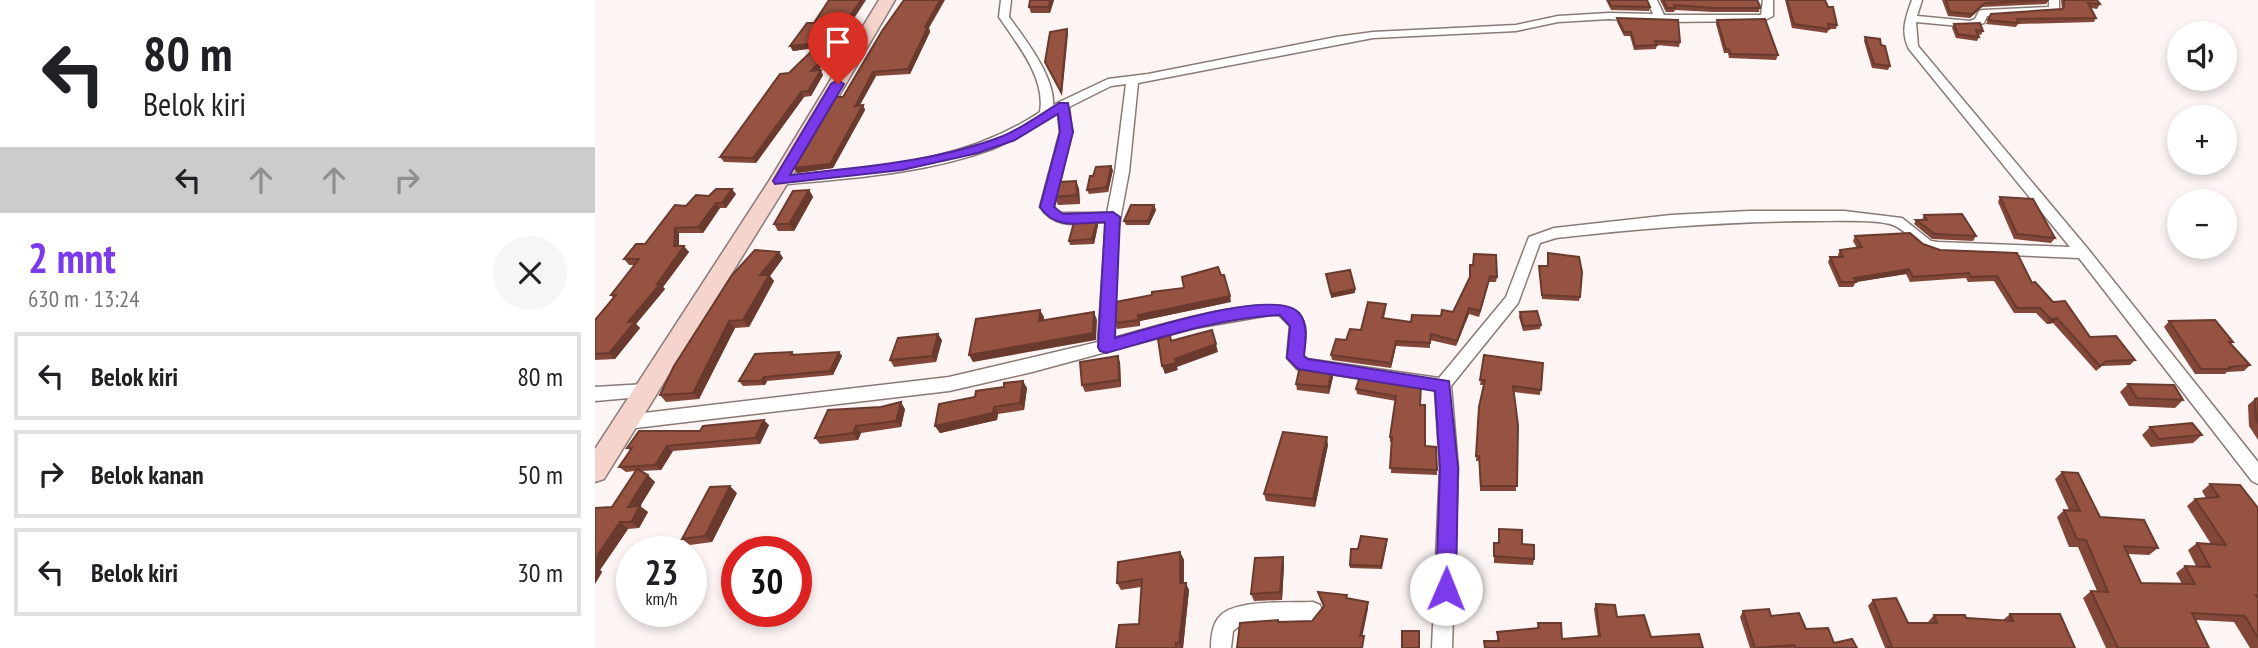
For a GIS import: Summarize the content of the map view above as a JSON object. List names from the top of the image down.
{
  "page": {
    "turn": ["80 m", "Belok kiri"],
    "map_buttons": ["+", "−"],
    "heading": ["2 mnt", "630 m · 13:24"],
    "list": [
      {
        "name": "Belok kiri",
        "value": "80 m"
      },
      {
        "name": "Belok kanan",
        "value": "50 m"
      },
      {
        "name": "Belok kiri",
        "value": "30 m"
      }
    ],
    "speed": "23 km/h",
    "limit": "30"
  }
}
